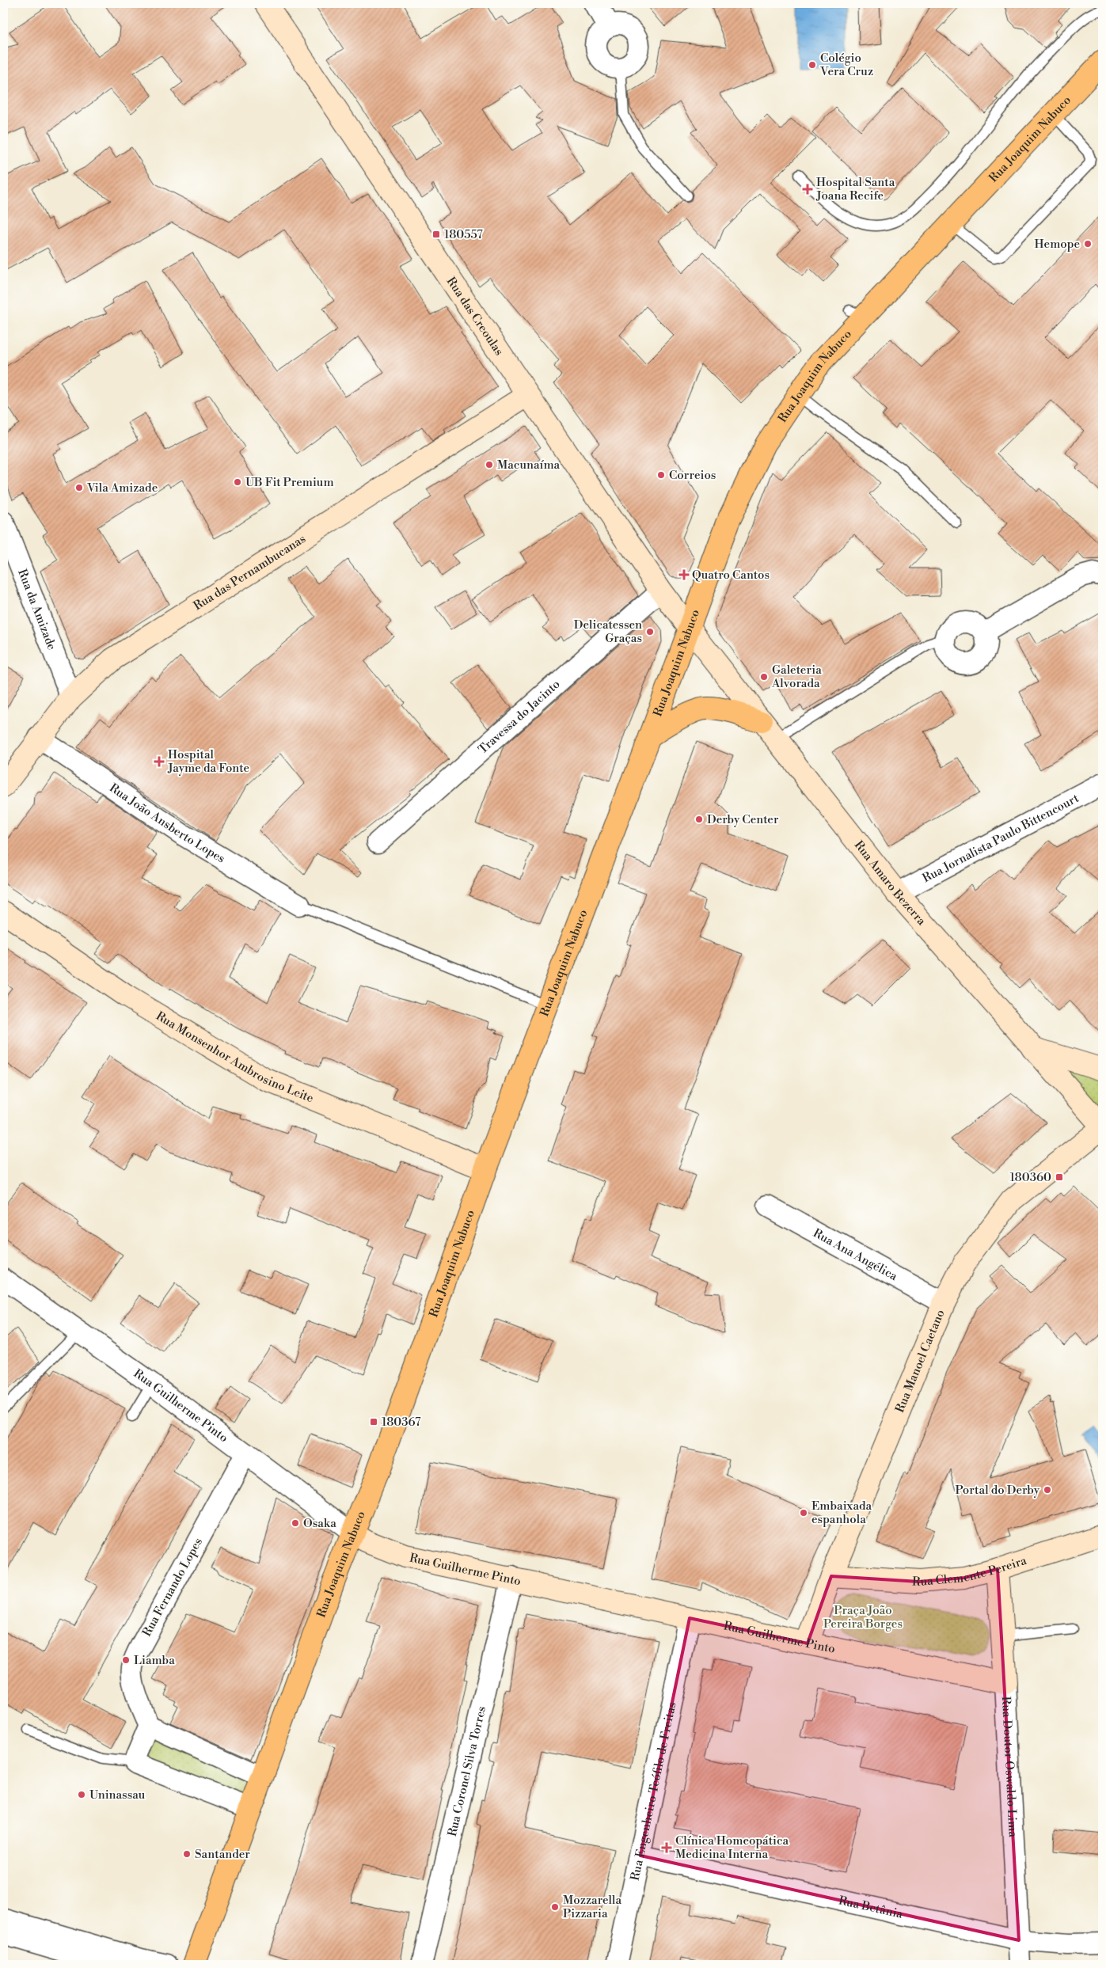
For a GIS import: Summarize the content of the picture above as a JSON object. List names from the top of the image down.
{
  "streets": {
    "main road": ["Rua Joaquim Nabuco"],
    "street": [
      "Rua das Creoulas",
      "Rua das Pernambucanas",
      "Rua da Amizade",
      "Travessa do Jacinto",
      "Rua João Ansberto Lopes",
      "Rua Jornalista Paulo Bittencourt",
      "Rua Amaro Bezerra",
      "Rua Monsenhor Ambrosino Leite",
      "Rua Ana Angélica",
      "Rua Manoel Caetano",
      "Rua Guilherme Pinto",
      "Rua Clemente Pereira",
      "Rua Fernando Lopes",
      "Rua Doutor Oswaldo Lima",
      "Rua Coronel Silva Torres",
      "Rua Engenheiro Teófilo de Freitas",
      "Rua Betânia"
    ]
  },
  "crossings": [
    ["Rua Joaquim Nabuco", "Rua das Creoulas"],
    ["Rua Joaquim Nabuco", "Rua Amaro Bezerra"],
    ["Rua Joaquim Nabuco", "Rua Monsenhor Ambrosino Leite"],
    ["Rua Joaquim Nabuco", "Rua Guilherme Pinto"],
    ["Rua das Creoulas", "Rua das Pernambucanas"],
    ["Rua das Creoulas", "Travessa do Jacinto"],
    ["Rua das Creoulas", "Rua Amaro Bezerra"],
    ["Rua das Pernambucanas", "Rua da Amizade"],
    ["Rua das Pernambucanas", "Rua João Ansberto Lopes"],
    ["Rua Jornalista Paulo Bittencourt", "Rua Amaro Bezerra"],
    ["Rua Amaro Bezerra", "Rua Manoel Caetano"],
    ["Rua Ana Angélica", "Rua Manoel Caetano"],
    ["Rua Manoel Caetano", "Rua Guilherme Pinto"],
    ["Rua Manoel Caetano", "Rua Clemente Pereira"],
    ["Rua Guilherme Pinto", "Rua Fernando Lopes"],
    ["Rua Guilherme Pinto", "Rua Doutor Oswaldo Lima"],
    ["Rua Guilherme Pinto", "Rua Coronel Silva Torres"],
    ["Rua Guilherme Pinto", "Rua Engenheiro Teófilo de Freitas"],
    ["Rua Clemente Pereira", "Rua Doutor Oswaldo Lima"],
    ["Rua Doutor Oswaldo Lima", "Rua Betânia"],
    ["Rua Engenheiro Teófilo de Freitas", "Rua Betânia"]
  ],
  "parks": ["Praça João Pereira Borges"],
  "places": {
    "other": [
      "Colégio Vera Cruz",
      "Hemope",
      "Macunaíma",
      "Correios",
      "UB Fit Premium",
      "Vila Amizade",
      "Delicatessen Graças",
      "Galeteria Alvorada",
      "Derby Center",
      "Portal do Derby",
      "Embaixada espanhola",
      "Osaka",
      "Liamba",
      "Uninassau",
      "Santander",
      "Mozzarella Pizzaria"
    ],
    "health": [
      "Hospital Santa Joana Recife",
      "Quatro Cantos",
      "Hospital Jayme da Fonte",
      "Clínica Homeopática Medicina Interna"
    ],
    "transit": ["180557", "180360", "180367"]
  }
}
